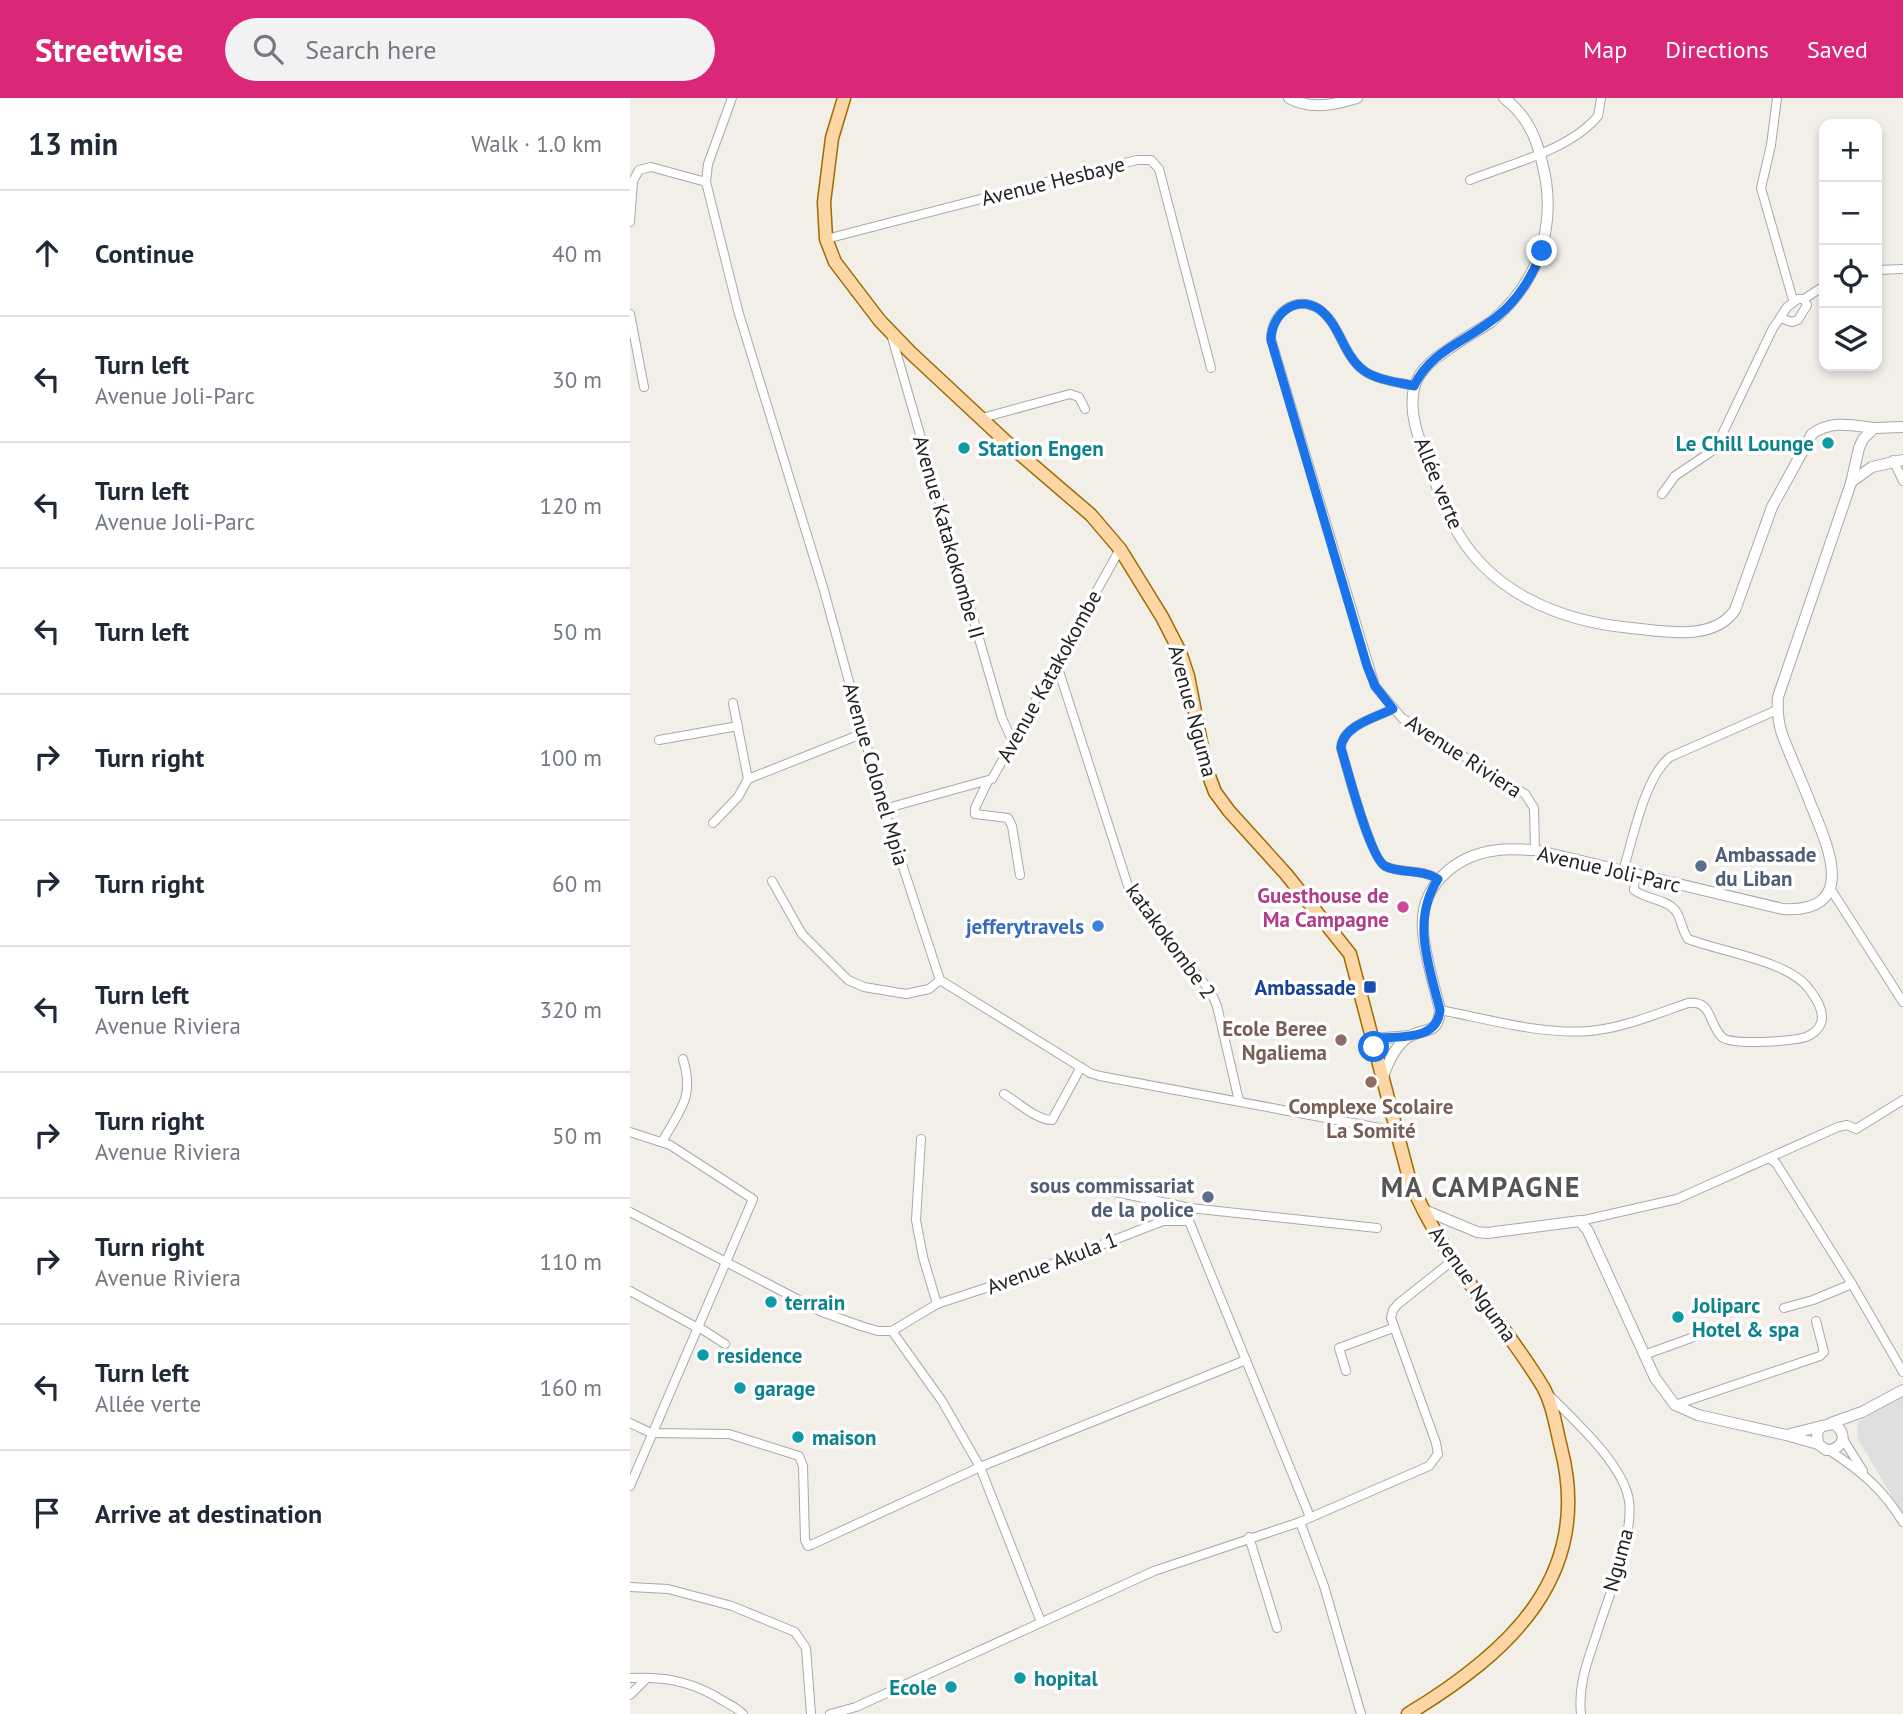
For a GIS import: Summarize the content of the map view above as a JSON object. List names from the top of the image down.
{
  "streets": {
    "main road": ["Avenue Nguma"],
    "street": [
      "Avenue Hesbaye",
      "Allée verte",
      "Avenue Katakokombe II",
      "Avenue Katakokombe",
      "Avenue Riviera",
      "Avenue Colonel Mpia",
      "Avenue Joli-Parc",
      "katakokombe 2",
      "Avenue Akula 1",
      "Nguma"
    ]
  },
  "crossings": [
    ["Avenue Hesbaye", "Avenue Nguma"],
    ["Allée verte", "Avenue Riviera"],
    ["Avenue Katakokombe II", "Avenue Katakokombe"],
    ["Avenue Katakokombe II", "Avenue Nguma"],
    ["Avenue Katakokombe", "Avenue Nguma"],
    ["Avenue Katakokombe", "Avenue Colonel Mpia"],
    ["Avenue Katakokombe", "katakokombe 2"],
    ["Avenue Nguma", "Nguma"],
    ["Avenue Riviera", "Avenue Joli-Parc"]
  ],
  "districts": ["MA CAMPAGNE"],
  "places": {
    "other": [
      "Le Chill Lounge",
      "Station Engen",
      "Ambassade du Liban",
      "Guesthouse de Ma Campagne",
      "jefferytravels",
      "Ecole Beree Ngaliema",
      "Complexe Scolaire La Somité",
      "sous commissariat de la police",
      "terrain",
      "Joliparc Hotel & spa",
      "residence",
      "garage",
      "maison",
      "hopital",
      "Ecole"
    ],
    "transit": ["Ambassade"]
  },
  "page": {
    "header": "Streetwise",
    "search": "Search here",
    "nav": ["Map", "Directions", "Saved"],
    "heading": ["13 min", "Walk · 1.0 km"],
    "map_buttons": ["+", "−"],
    "list": [
      ["Continue", "40 m"],
      ["Turn left", "Avenue Joli-Parc", "30 m"],
      ["Turn left", "Avenue Joli-Parc", "120 m"],
      ["Turn left", "50 m"],
      ["Turn right", "100 m"],
      ["Turn right", "60 m"],
      ["Turn left", "Avenue Riviera", "320 m"],
      ["Turn right", "Avenue Riviera", "50 m"],
      ["Turn right", "Avenue Riviera", "110 m"],
      ["Turn left", "Allée verte", "160 m"],
      "Arrive at destination"
    ]
  }
}
